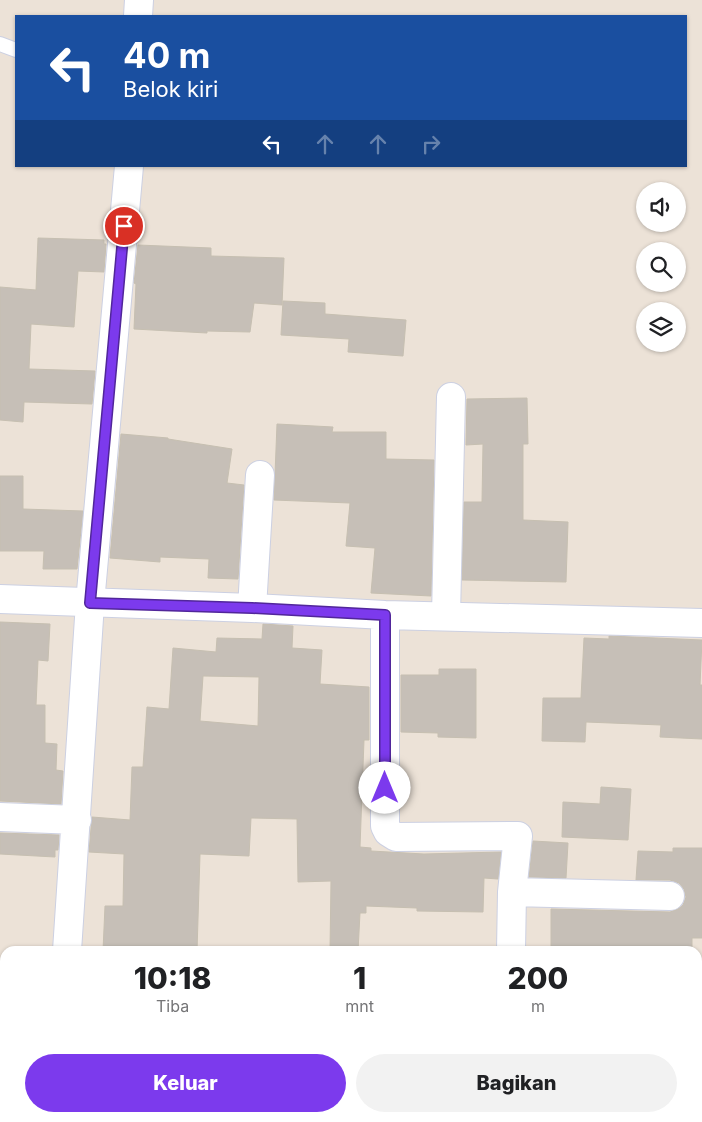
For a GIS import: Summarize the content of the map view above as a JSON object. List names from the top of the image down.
{
  "page": {
    "turn": ["40 m", "Belok kiri"],
    "eta": [
      "10:18",
      "Tiba",
      "1",
      "mnt",
      "200",
      "m"
    ],
    "buttons": ["Keluar", "Bagikan"]
  }
}
